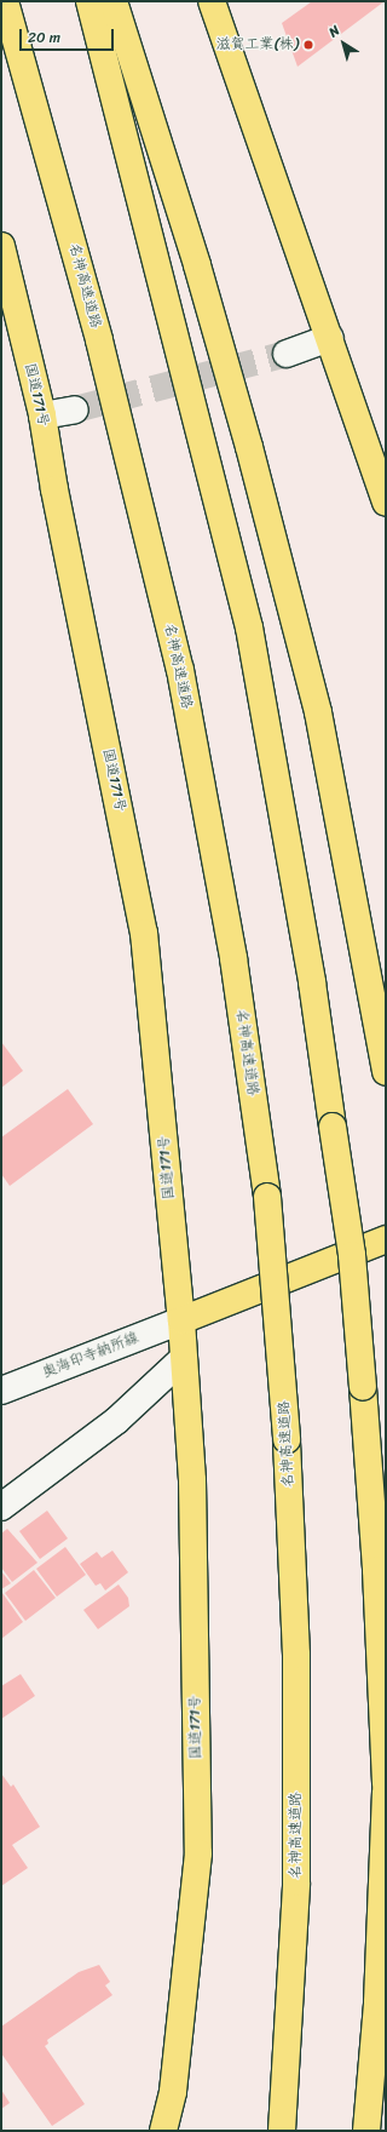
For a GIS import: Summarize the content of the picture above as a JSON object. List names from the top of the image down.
{
  "streets": {
    "highway": ["名神高速道路", "国道171号"],
    "street": ["奥海印寺納所線"]
  },
  "crossings": [
    ["国道171号", "奥海印寺納所線"]
  ],
  "places": ["滋賀工業(株)"],
  "scale_bar": "20 m",
  "north": "top left"
}
